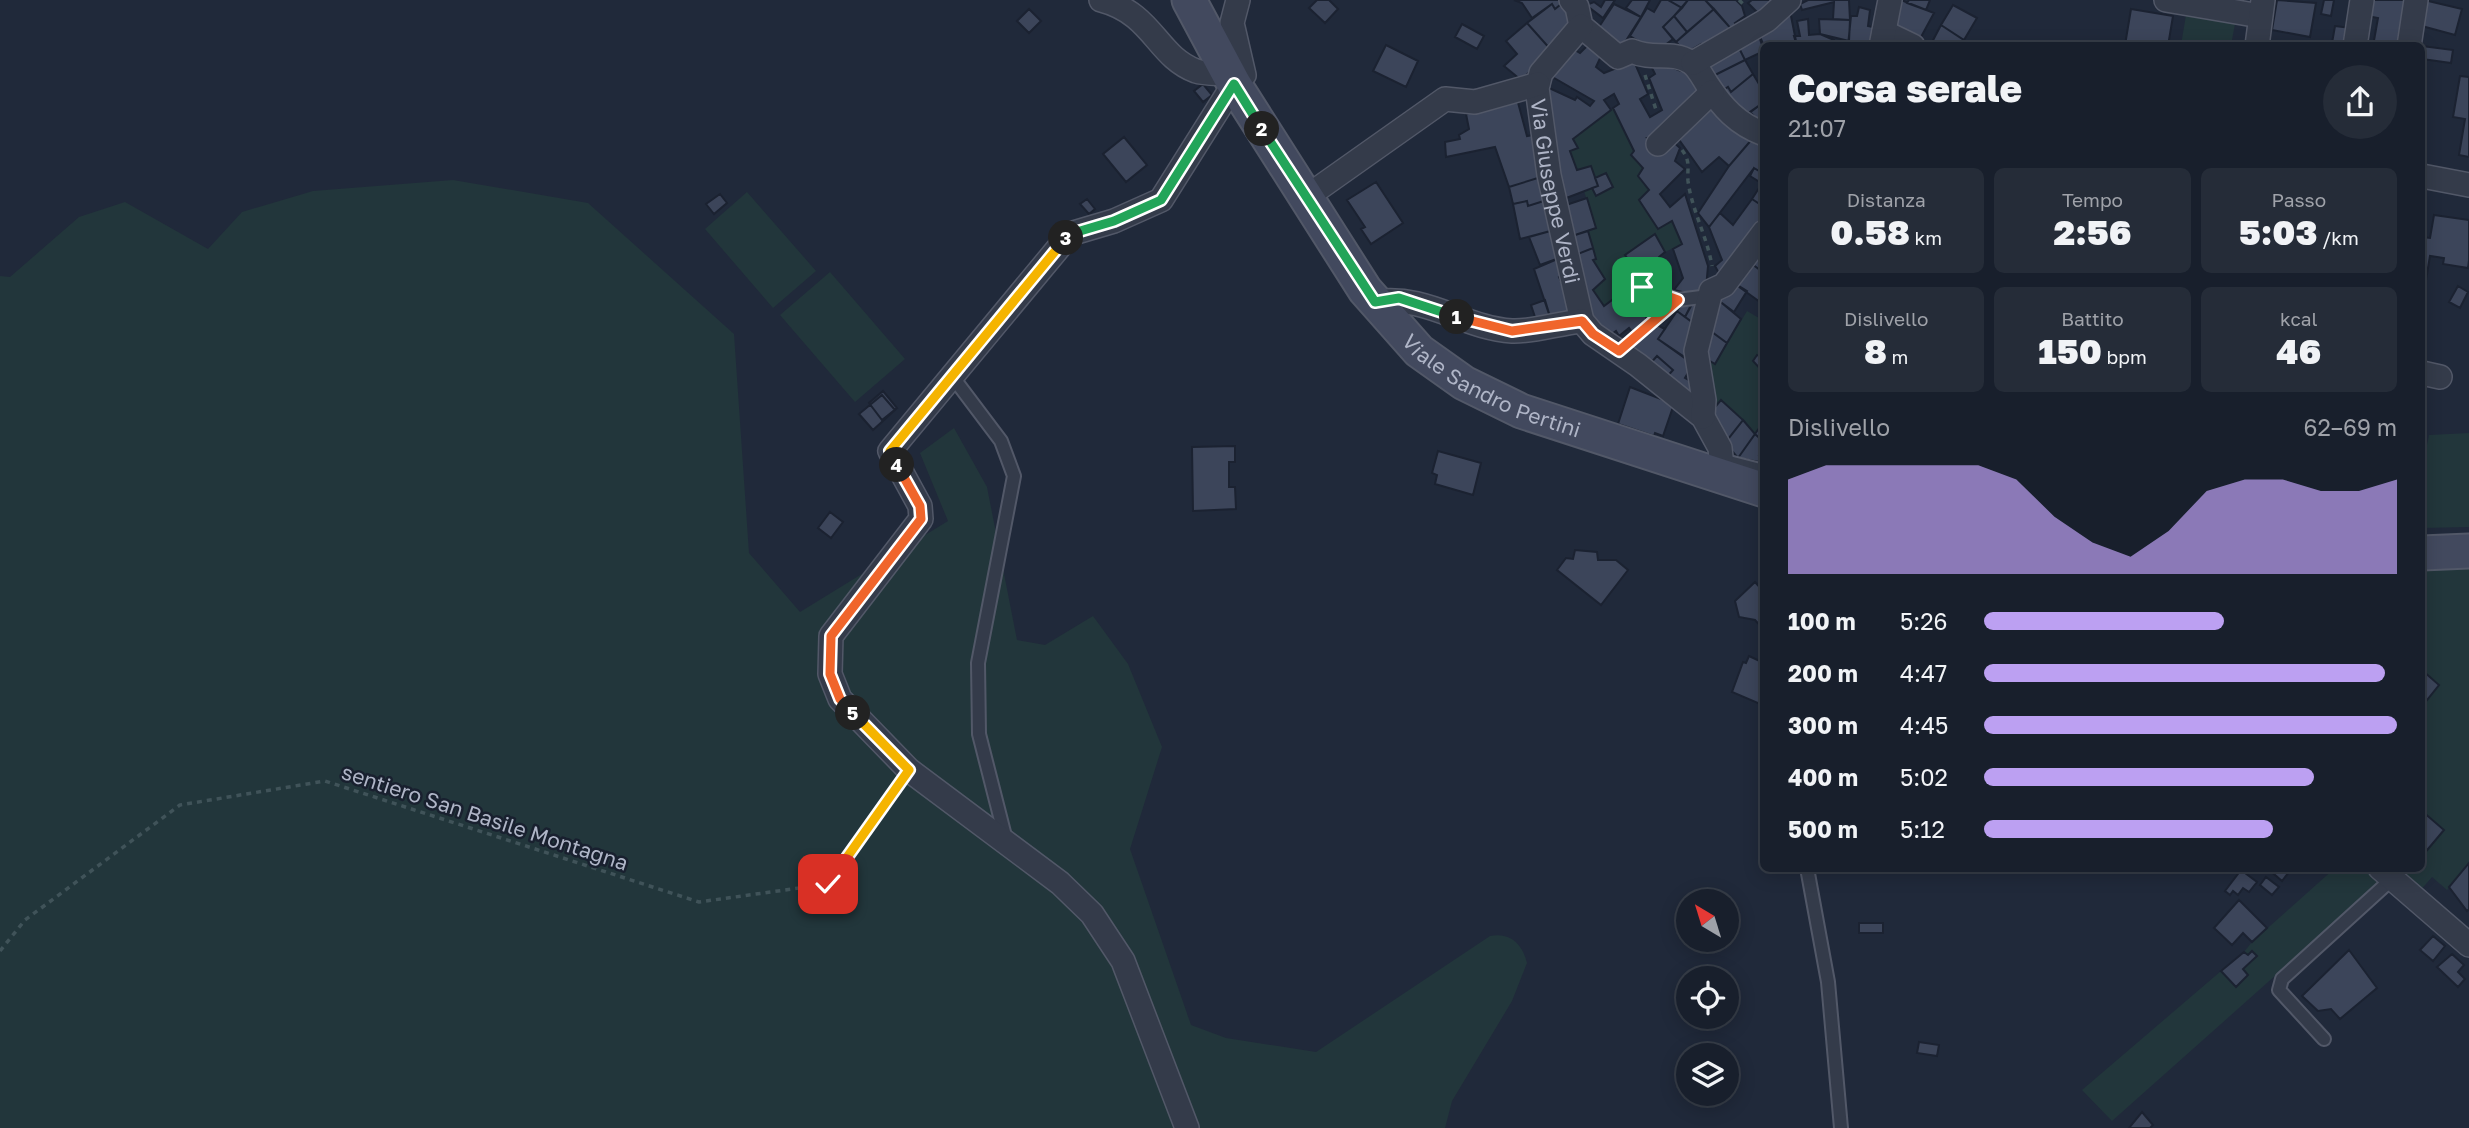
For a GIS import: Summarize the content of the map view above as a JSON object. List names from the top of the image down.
{
  "streets": {
    "street": ["Via Giuseppe Verdi", "Viale Sandro Pertini"],
    "path": ["sentiero San Basile Montagna"]
  },
  "north": "top left",
  "page": {
    "heading": ["Corsa serale", "21:07"],
    "pins": [
      "2",
      "3",
      "1",
      "4",
      "5"
    ],
    "stats": [
      ["Distanza", "0.58 km"],
      ["Tempo", "2:56"],
      ["Passo", "5:03 /km"],
      ["Dislivello", "8 m"],
      ["Battito", "150 bpm"],
      ["kcal", "46"]
    ],
    "chart": ["Dislivello", "62–69 m"],
    "list": [
      {
        "name": "100 m",
        "note": "5:26"
      },
      {
        "name": "200 m",
        "note": "4:47"
      },
      {
        "name": "300 m",
        "note": "4:45"
      },
      {
        "name": "400 m",
        "note": "5:02"
      },
      {
        "name": "500 m",
        "note": "5:12"
      }
    ]
  }
}
